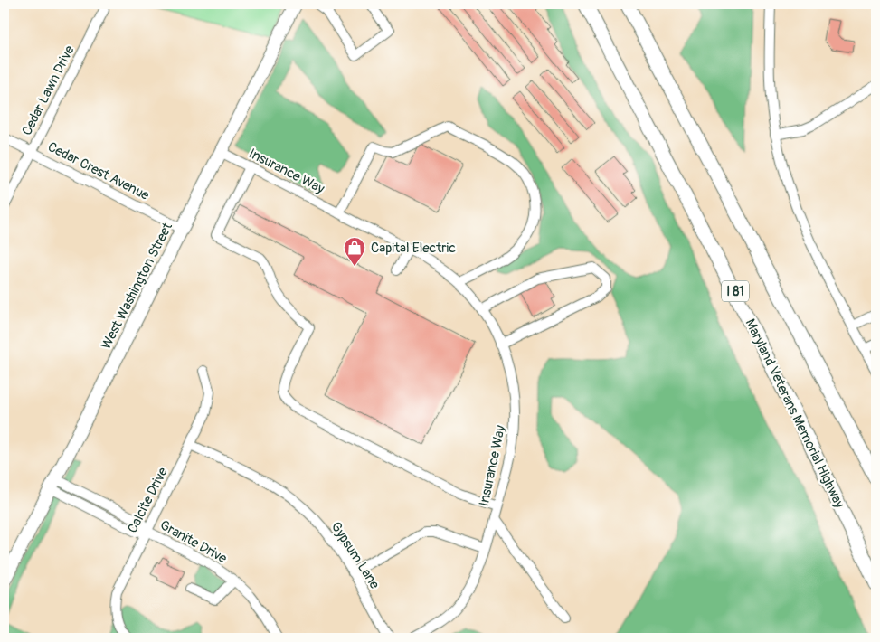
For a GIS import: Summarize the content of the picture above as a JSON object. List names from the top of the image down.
{
  "streets": {
    "highway": ["I 81", "Maryland Veterans Memorial Highway"],
    "main road": ["West Washington Street"],
    "street": [
      "Cedar Lawn Drive",
      "Cedar Crest Avenue",
      "Insurance Way",
      "Calcite Drive",
      "Granite Drive",
      "Gypsum Lane"
    ]
  },
  "crossings": [
    ["Cedar Lawn Drive", "Cedar Crest Avenue"],
    ["Cedar Crest Avenue", "West Washington Street"],
    ["Insurance Way", "West Washington Street"],
    ["West Washington Street", "Granite Drive"],
    ["Calcite Drive", "Granite Drive"],
    ["Calcite Drive", "Gypsum Lane"]
  ],
  "places": {
    "shop": ["Capital Electric"]
  }
}
